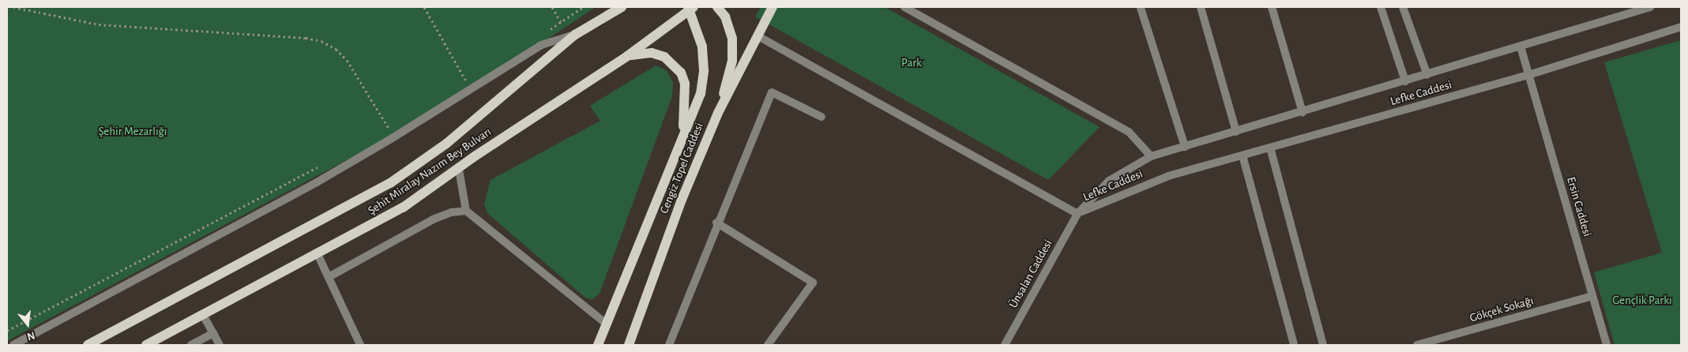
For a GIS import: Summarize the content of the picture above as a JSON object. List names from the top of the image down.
{
  "streets": {
    "main road": ["Cengiz Topel Caddesi", "Şehit Miralay Nazım Bey Bulvarı"],
    "street": [
      "Lefke Caddesi",
      "Ersin Caddesi",
      "Ünsalan Caddesi",
      "Gökçek Sokağı"
    ]
  },
  "crossings": [
    ["Lefke Caddesi", "Ersin Caddesi"],
    ["Lefke Caddesi", "Ünsalan Caddesi"],
    ["Cengiz Topel Caddesi", "Şehit Miralay Nazım Bey Bulvarı"],
    ["Ersin Caddesi", "Gökçek Sokağı"]
  ],
  "parks": ["Park", "Şehir Mezarlığı", "Gençlik Parkı"],
  "north": "bottom"
}
